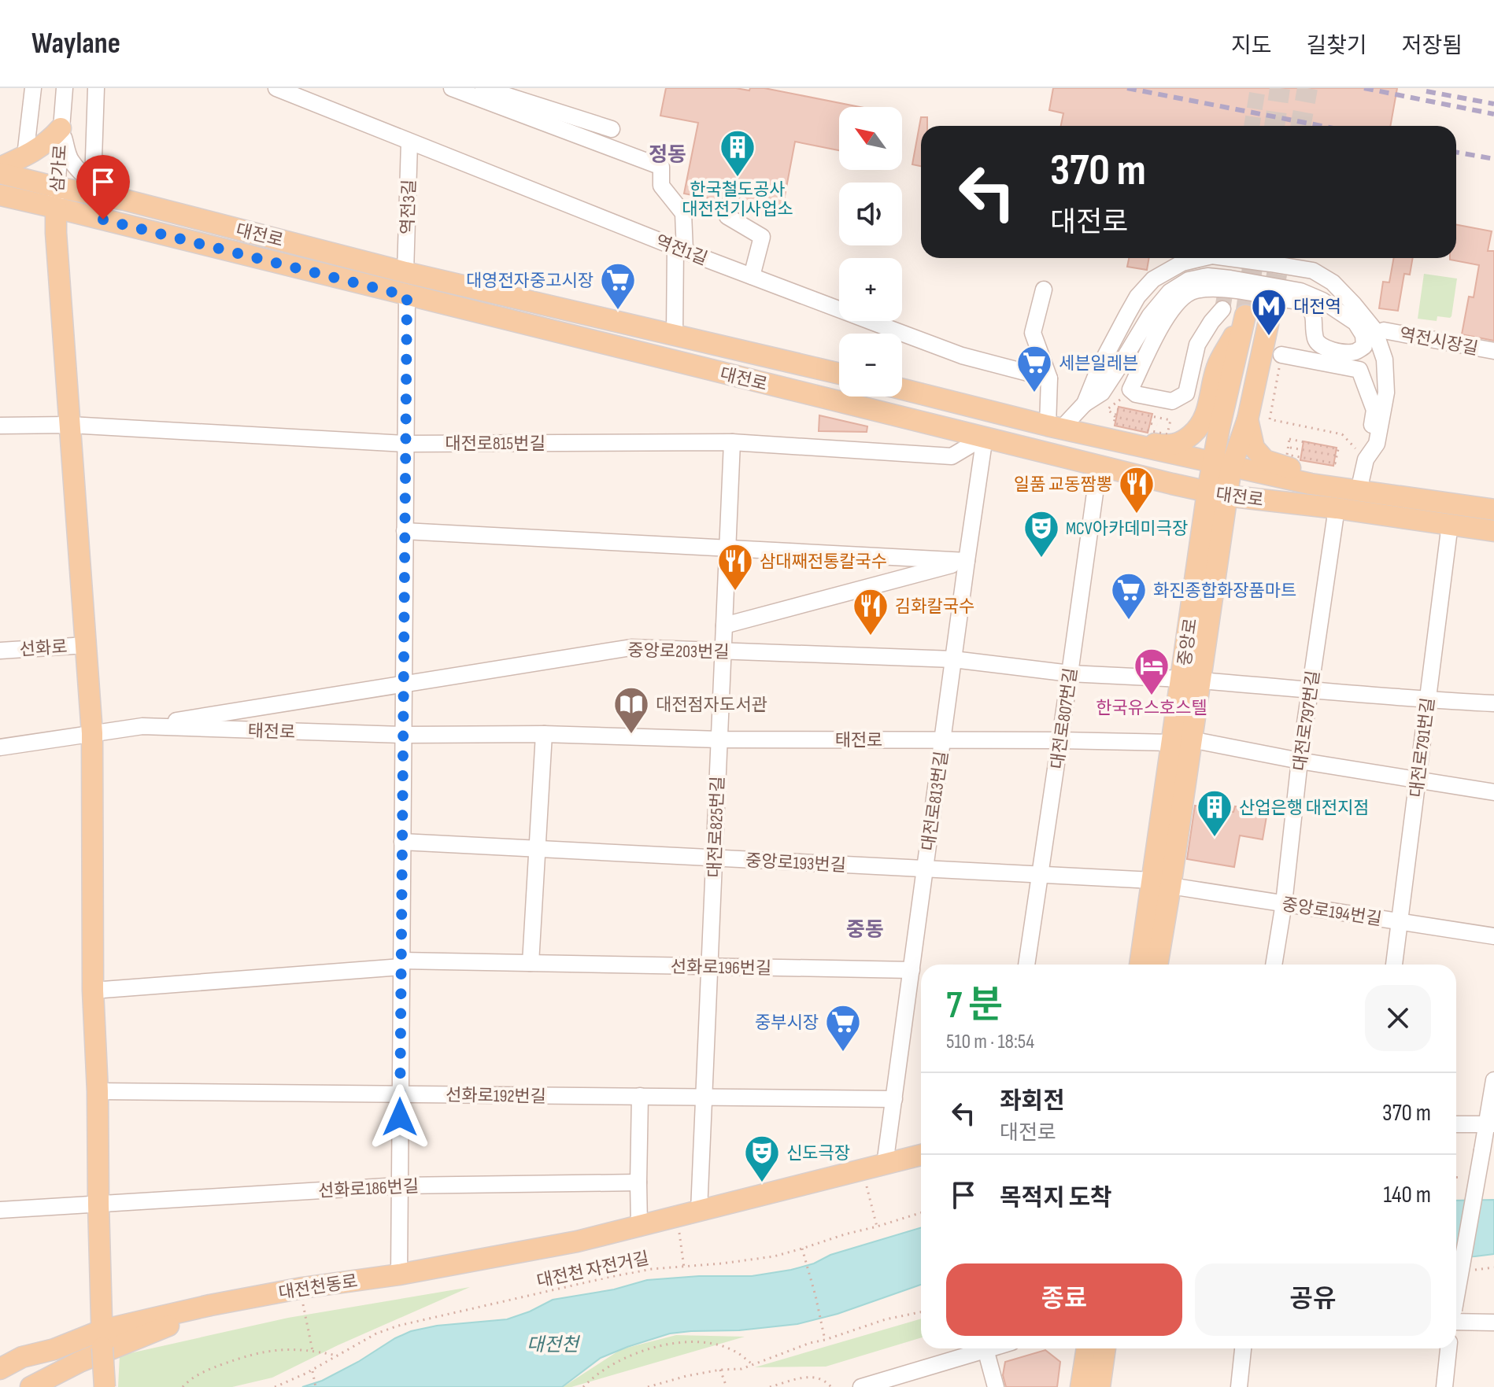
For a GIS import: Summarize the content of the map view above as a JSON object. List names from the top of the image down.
{
  "streets": {
    "main road": ["대전로", "중앙로", "대전천동로"],
    "street": [
      "삼가로",
      "역전3길",
      "역전1길",
      "역전시장길",
      "대전로815번길",
      "선화로",
      "중앙로203번길",
      "대전로807번길",
      "대전로797번길",
      "태전로",
      "대전로791번길",
      "대전로813번길",
      "대전로825번길",
      "중앙로193번길",
      "중앙로194번길",
      "선화로196번길",
      "선화로192번길",
      "선화로186번길"
    ],
    "path": ["대전천 자전거길"]
  },
  "crossings": [
    ["삼가로", "대전로"],
    ["역전3길", "대전로"],
    ["역전3길", "역전1길"],
    ["대전로", "대전로815번길"],
    ["대전로", "중앙로"],
    ["대전로", "대전로807번길"],
    ["대전로", "대전로797번길"],
    ["대전로", "대전로791번길"],
    ["대전로", "대전로813번길"],
    ["대전로815번길", "대전로813번길"],
    ["대전로815번길", "대전로825번길"],
    ["중앙로", "중앙로203번길"],
    ["중앙로", "태전로"],
    ["중앙로", "중앙로193번길"],
    ["중앙로", "중앙로194번길"],
    ["중앙로203번길", "대전로807번길"],
    ["중앙로203번길", "대전로797번길"],
    ["중앙로203번길", "태전로"],
    ["중앙로203번길", "대전로791번길"],
    ["중앙로203번길", "대전로813번길"],
    ["중앙로203번길", "대전로825번길"],
    ["대전로807번길", "태전로"],
    ["대전로807번길", "중앙로193번길"],
    ["대전로797번길", "태전로"],
    ["대전로797번길", "중앙로194번길"],
    ["태전로", "대전로791번길"],
    ["태전로", "대전로813번길"],
    ["태전로", "대전로825번길"],
    ["대전로791번길", "중앙로194번길"],
    ["대전로813번길", "중앙로193번길"],
    ["대전로813번길", "선화로196번길"],
    ["대전로813번길", "선화로192번길"],
    ["대전로813번길", "대전천동로"],
    ["대전로825번길", "중앙로193번길"],
    ["대전로825번길", "선화로196번길"],
    ["대전로825번길", "선화로192번길"],
    ["대전로825번길", "대전천동로"],
    ["중앙로193번길", "중앙로194번길"]
  ],
  "districts": ["정동", "중동"],
  "water": ["대전천"],
  "places": {
    "building": ["한국철도공사 대전전기사업소", "산업은행 대전지점"],
    "supermarket": [
      "대영전자중고시장",
      "세븐일레븐",
      "화진종합화장품마트",
      "중부시장"
    ],
    "metro station": ["대전역"],
    "restaurant": ["일품 교동짬뽕", "삼대째전통칼국수", "김화칼국수"],
    "theatre": ["MCV아카데미극장", "신도극장"],
    "hotel": ["한국유스호스텔"],
    "library": ["대전점자도서관"]
  },
  "north": "top left",
  "page": {
    "header": "Waylane",
    "nav": ["지도", "길찾기", "저장됨"],
    "map_buttons": ["+", "−"],
    "turn": ["370 m", "대전로"],
    "heading": ["7 분", "510 m · 18:54"],
    "list": [
      {
        "name": "좌회전",
        "note": "대전로",
        "value": "370 m"
      },
      {
        "name": "목적지 도착",
        "value": "140 m"
      }
    ],
    "buttons": ["종료", "공유"]
  }
}
